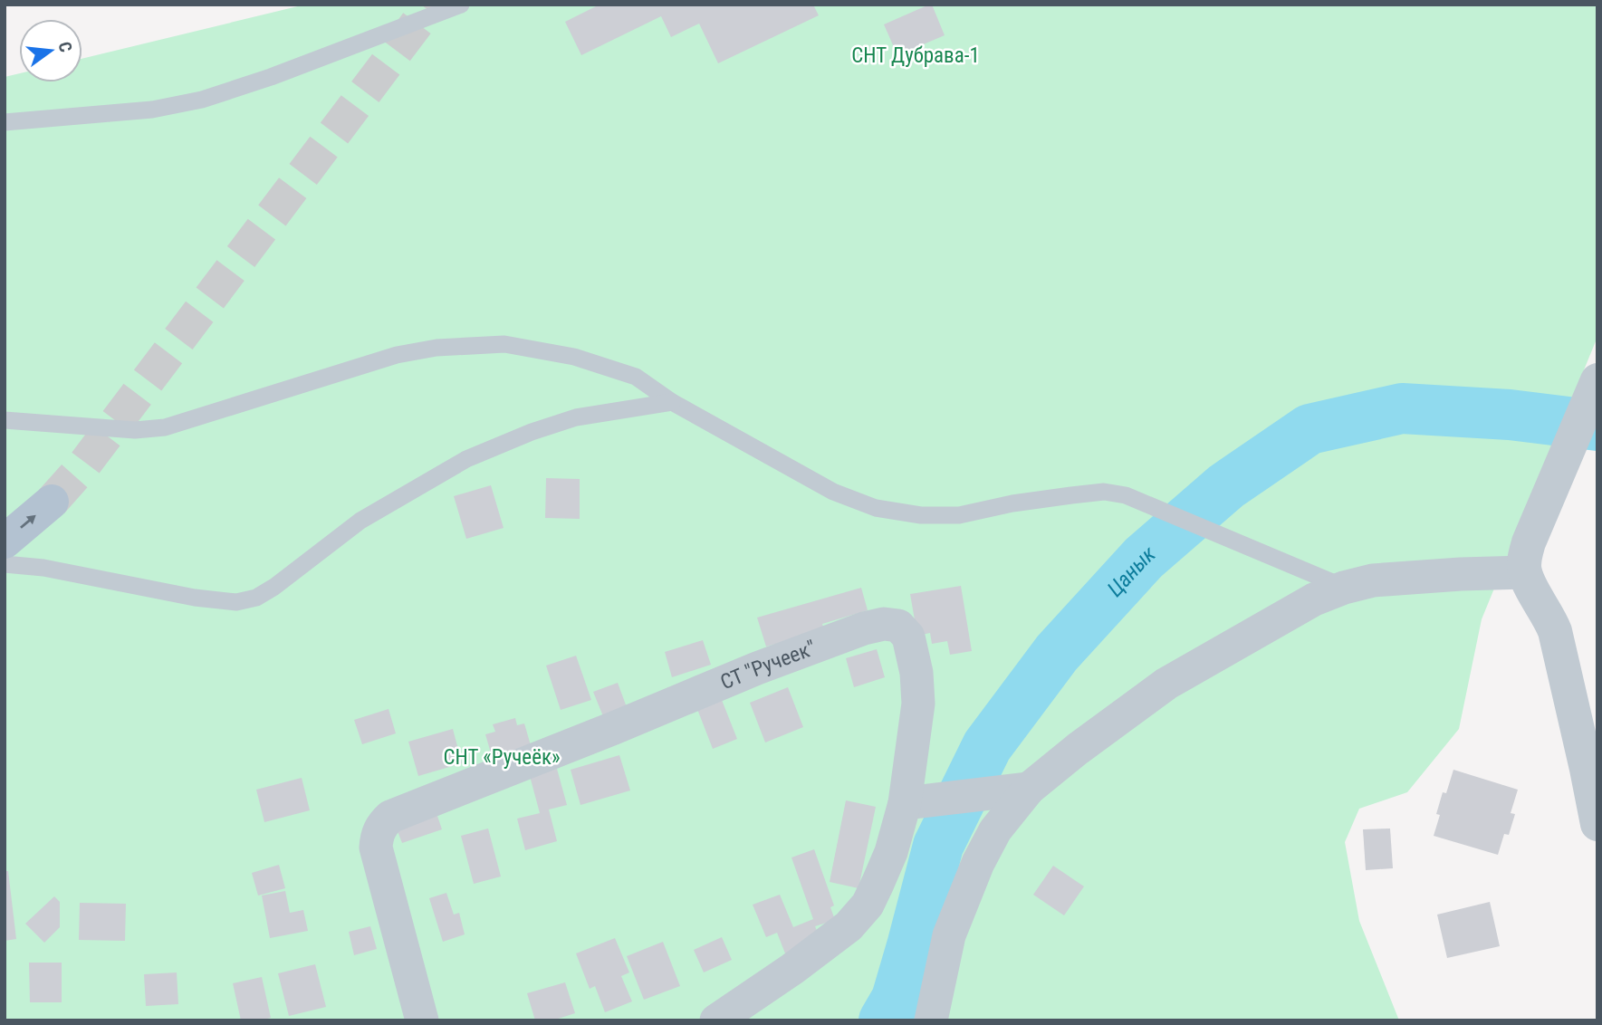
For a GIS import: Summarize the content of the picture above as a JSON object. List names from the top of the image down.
{
  "streets": {
    "street": ["СТ \"Ручеек\""]
  },
  "water": ["Цанык"],
  "parks": ["СНТ Дубрава-1", "СНТ «Ручеёк»"],
  "north": "right"
}
